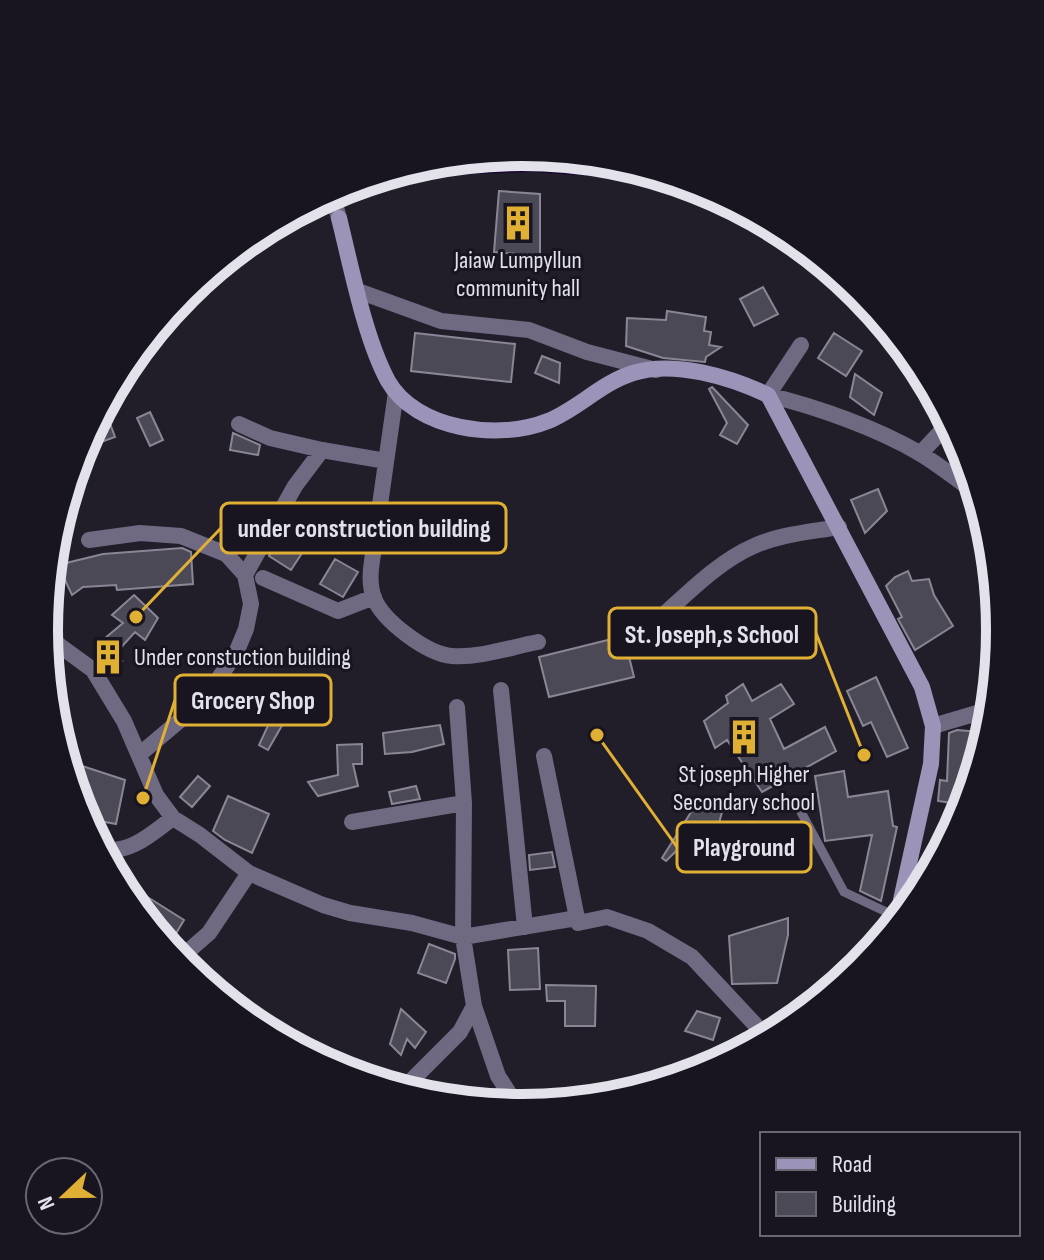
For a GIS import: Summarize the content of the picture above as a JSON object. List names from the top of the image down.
{
  "places": {
    "building": ["Jaiaw Lumpyllun community hall", "Under constuction building", "St joseph Higher Secondary school"],
    "other": [
      "under construction building",
      "Playground",
      "St. Joseph,s School",
      "Grocery Shop"
    ]
  },
  "legend": ["Road", "Building"],
  "north": "left"
}
